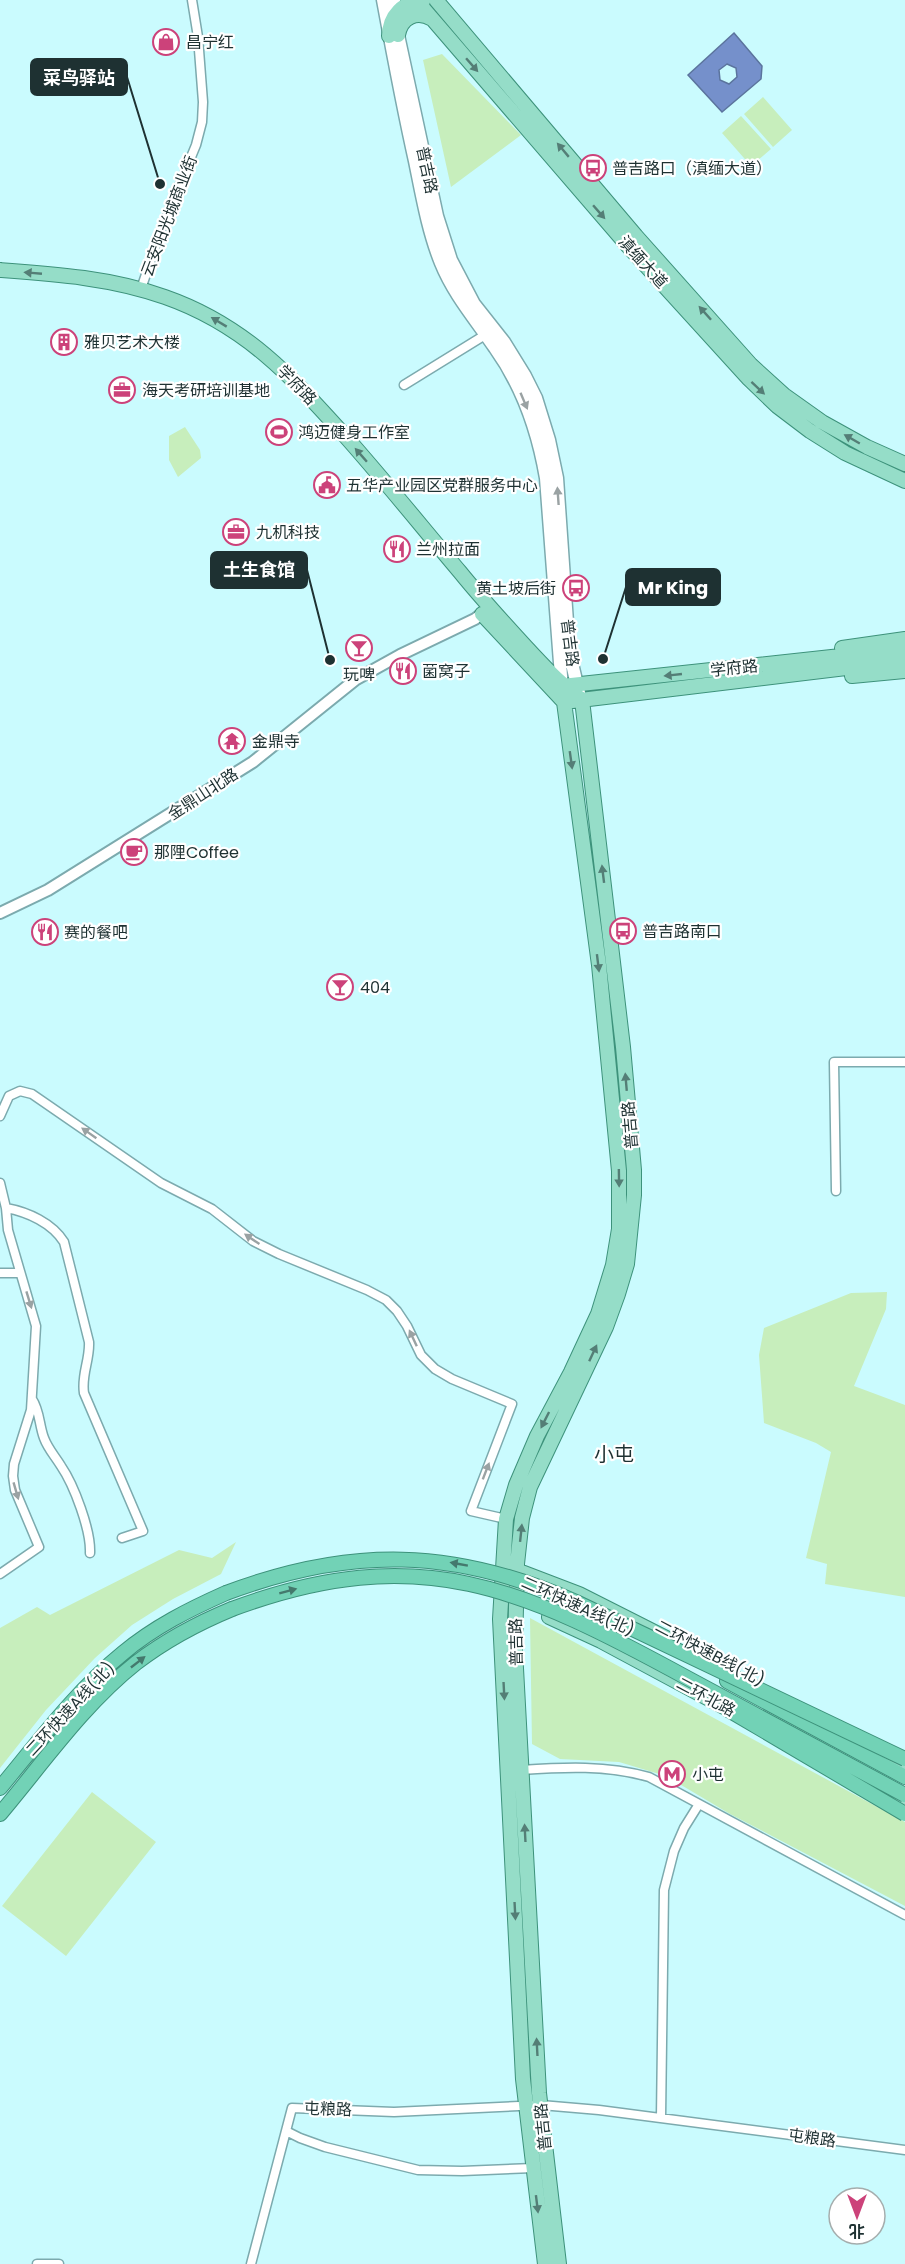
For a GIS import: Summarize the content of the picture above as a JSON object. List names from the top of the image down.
{
  "streets": {
    "highway": ["二环快速A线(北)", "二环快速B线(北)"],
    "main road": [
      "普吉路",
      "滇缅大道",
      "学府路",
      "二环北路"
    ],
    "street": ["云安阳光城商业街", "金鼎山北路", "屯粮路"]
  },
  "crossings": [
    ["普吉路", "学府路"],
    ["普吉路", "二环北路"],
    ["普吉路", "屯粮路"],
    ["云安阳光城商业街", "学府路"],
    ["学府路", "金鼎山北路"]
  ],
  "one_way": ["学府路", "二环快速A线(北)", "二环快速B线(北)"],
  "districts": ["小屯"],
  "places": {
    "shop": ["昌宁红"],
    "bus stop": ["普吉路口（滇缅大道）", "黄土坡后街", "普吉路南口"],
    "other": ["菜鸟驿站", "Mr King", "土生食馆"],
    "building": ["雅贝艺术大楼"],
    "office": ["海天考研培训基地", "九机科技"],
    "sports": ["鸿迈健身工作室"],
    "public building": ["五华产业园区党群服务中心"],
    "restaurant": ["兰州拉面", "菌窝子", "赛的餐吧"],
    "bar": ["玩啤", "404"],
    "temple": ["金鼎寺"],
    "cafe": ["那䧉Coffee"],
    "metro station": ["小屯"]
  },
  "north": "bottom"
}
